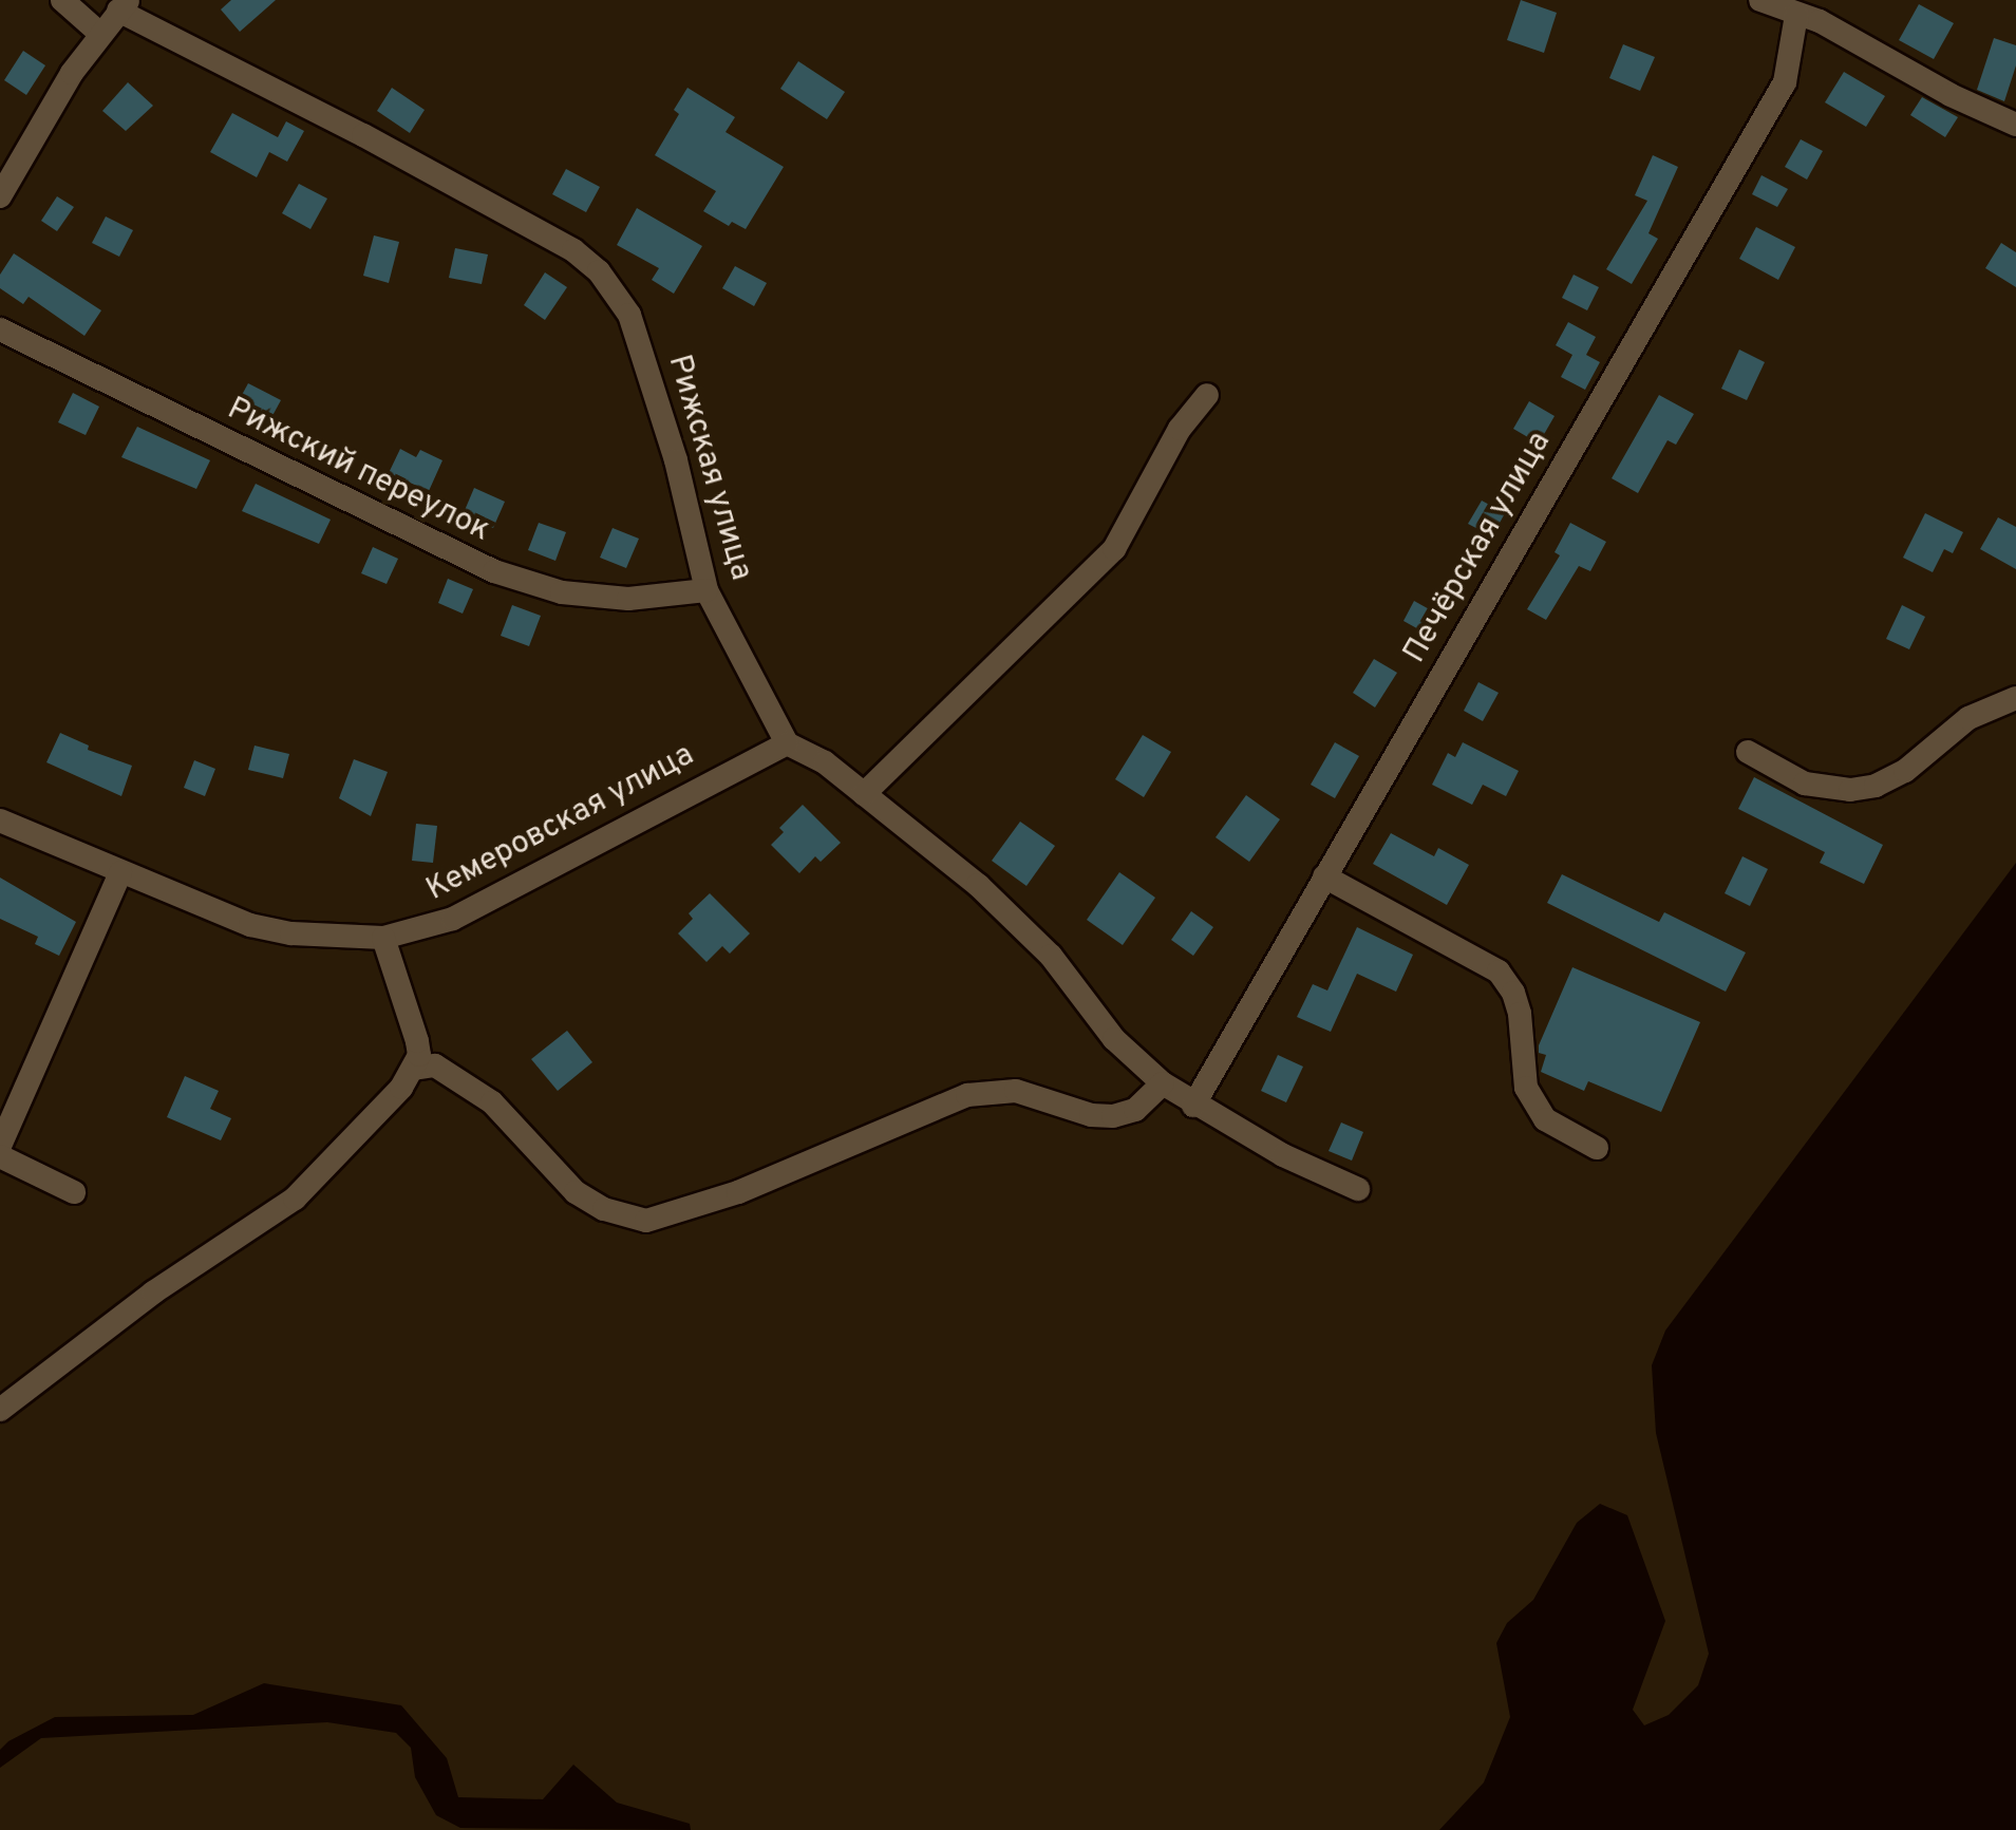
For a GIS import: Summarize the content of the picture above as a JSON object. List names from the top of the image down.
{
  "streets": {
    "street": [
      "Рижская улица",
      "Рижский переулок",
      "Печёрская улица",
      "Кемеровская улица"
    ]
  },
  "crossings": [
    ["Рижская улица", "Рижский переулок"],
    ["Рижская улица", "Кемеровская улица"]
  ]
}
